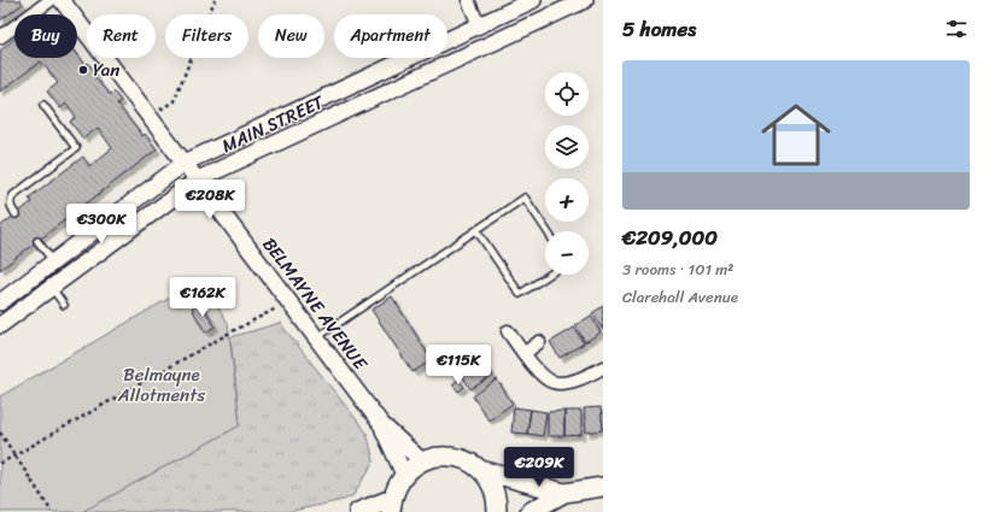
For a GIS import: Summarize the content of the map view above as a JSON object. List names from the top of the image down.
{
  "streets": {
    "street": ["MAIN STREET", "BELMAYNE AVENUE"]
  },
  "crossings": [
    ["MAIN STREET", "BELMAYNE AVENUE"]
  ],
  "parks": ["Belmayne Allotments"],
  "places": ["Yan"],
  "page": {
    "heading": "5 homes",
    "chip": [
      "Buy",
      "Rent",
      "Filters",
      "New",
      "Apartment"
    ],
    "list": [
      {
        "name": "€209,000",
        "note": "3 rooms · 101 m² · Clarehall Avenue"
      }
    ],
    "map_buttons": ["+", "−"],
    "price": [
      "€208K",
      "€300K",
      "€162K",
      "€115K",
      "€209K"
    ]
  }
}
